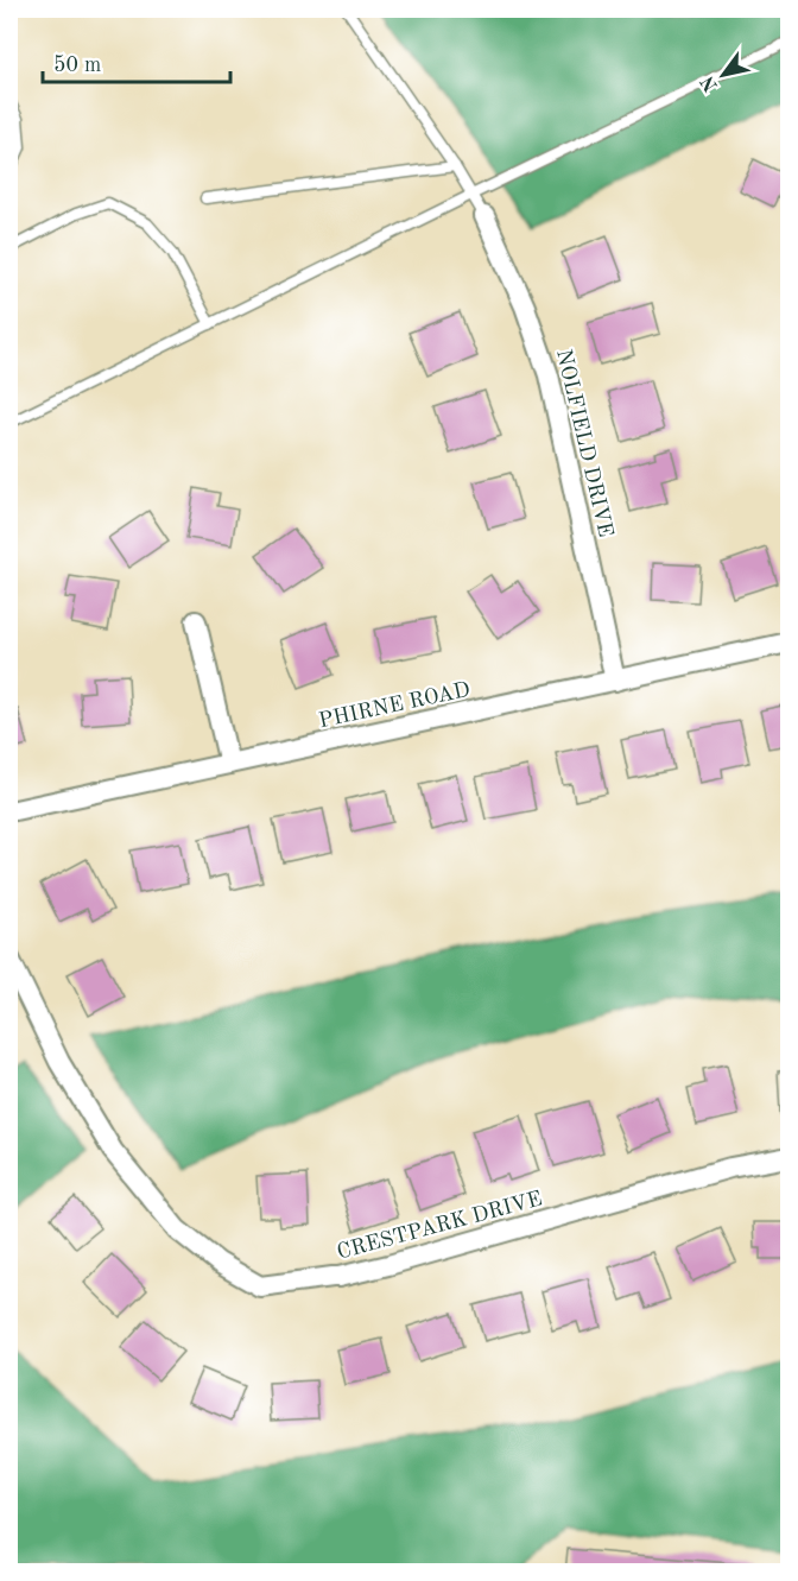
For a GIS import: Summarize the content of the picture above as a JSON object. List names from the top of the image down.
{
  "streets": {
    "street": ["NOLFIELD DRIVE", "PHIRNE ROAD", "CRESTPARK DRIVE"]
  },
  "crossings": [
    ["NOLFIELD DRIVE", "PHIRNE ROAD"]
  ],
  "scale_bar": "50 m",
  "north": "bottom left"
}
